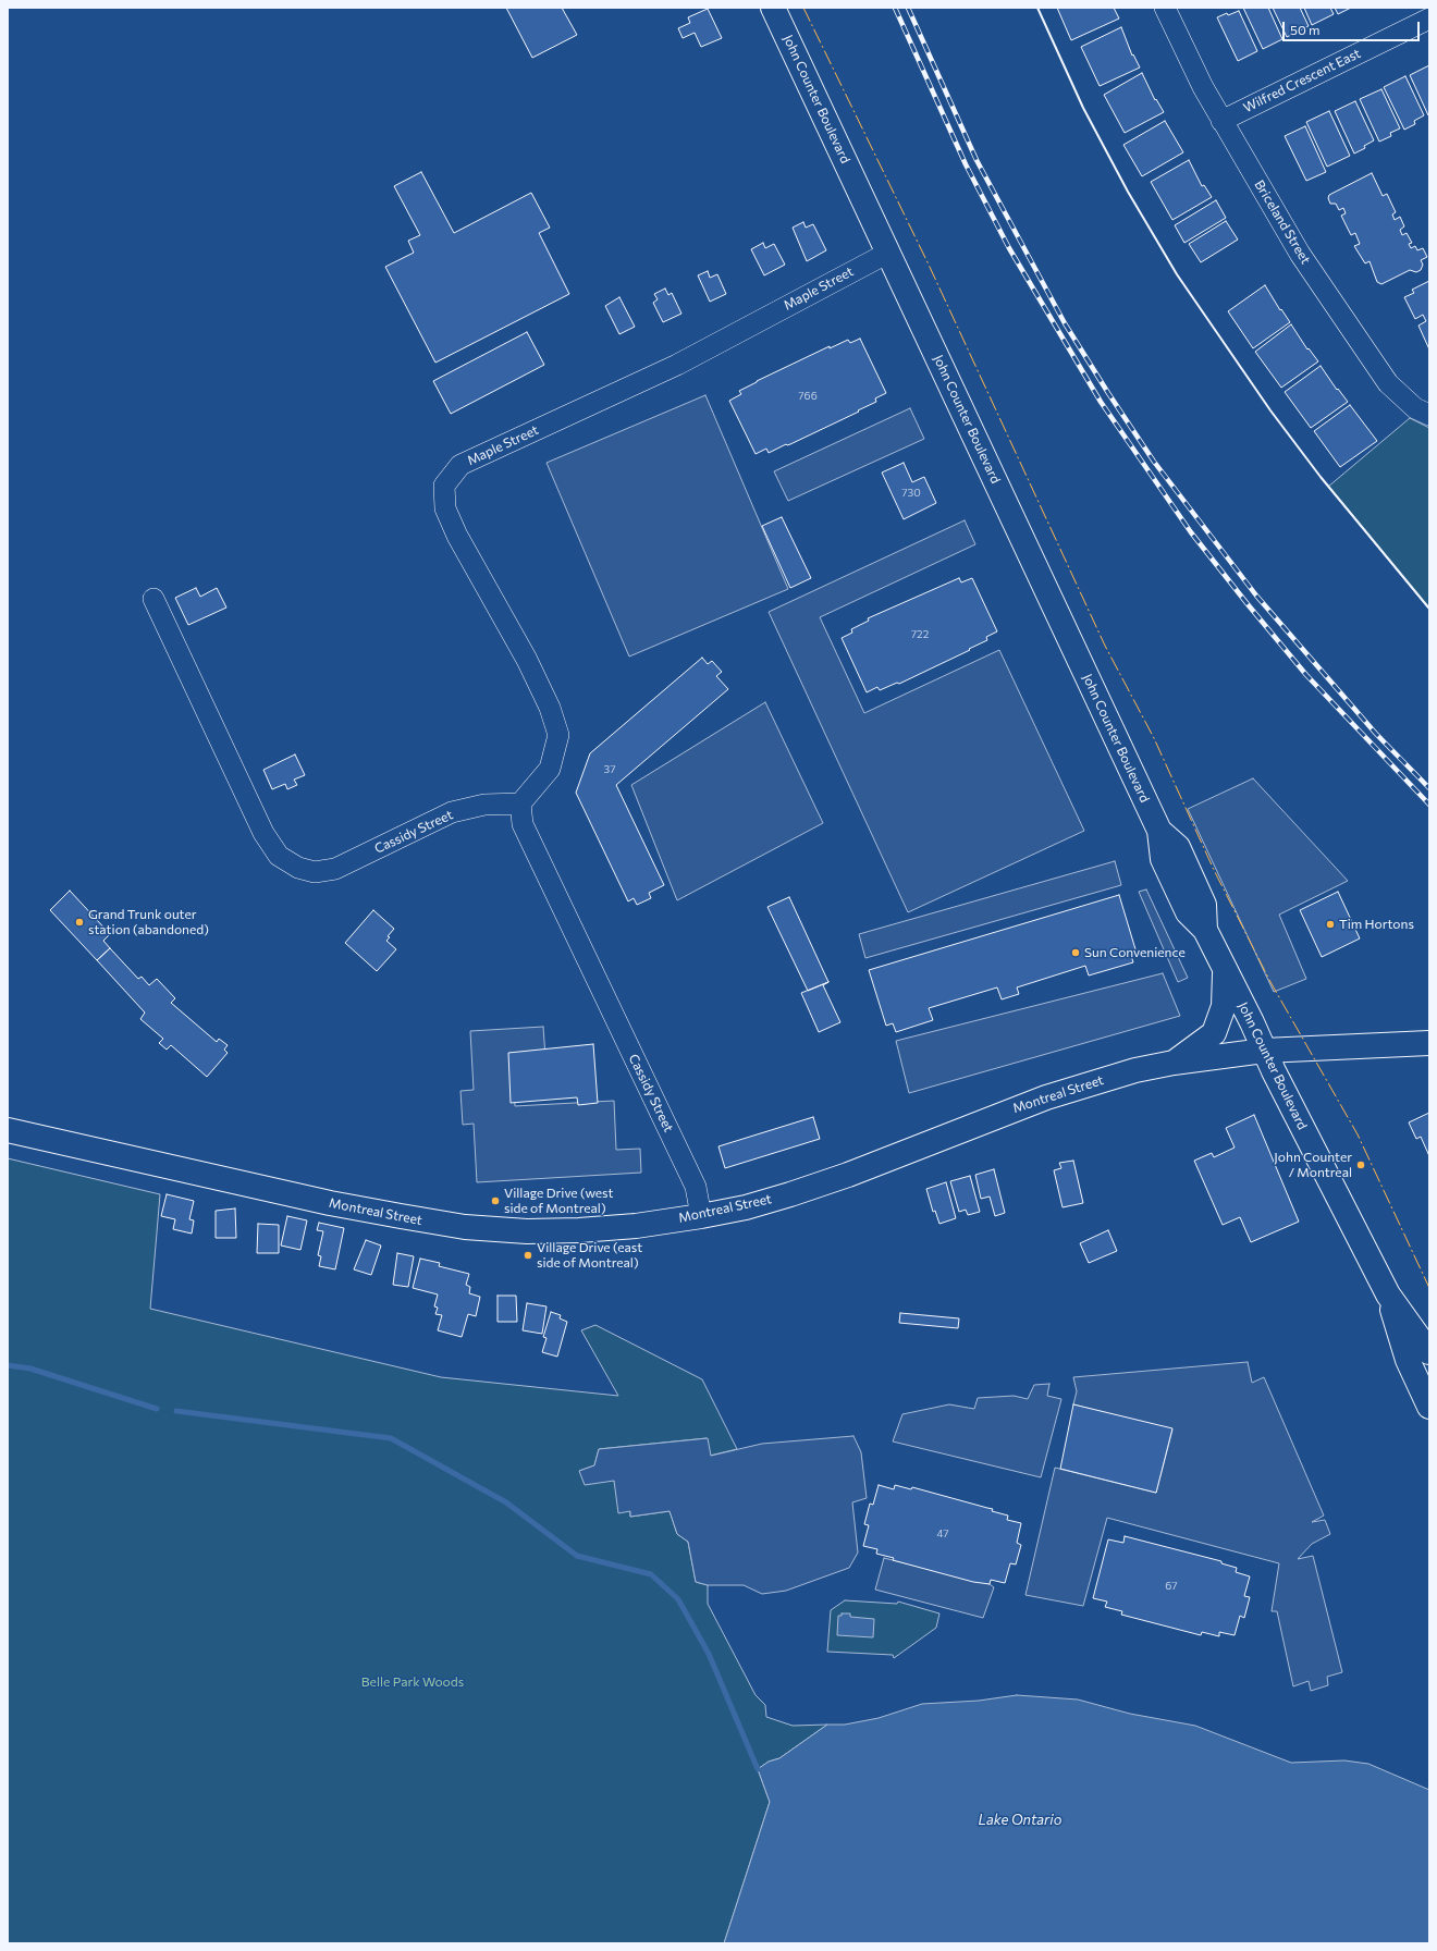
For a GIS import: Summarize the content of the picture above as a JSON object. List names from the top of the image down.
{
  "streets": {
    "main road": ["John Counter Boulevard", "Montreal Street"],
    "street": [
      "Wilfred Crescent East",
      "Briceland Street",
      "Maple Street",
      "Cassidy Street"
    ]
  },
  "crossings": [
    ["Wilfred Crescent East", "Briceland Street"],
    ["John Counter Boulevard", "Maple Street"],
    ["John Counter Boulevard", "Montreal Street"],
    ["Maple Street", "Cassidy Street"],
    ["Cassidy Street", "Montreal Street"]
  ],
  "water": ["Lake Ontario"],
  "parks": ["Belle Park Woods"],
  "places": [
    "Grand Trunk outer station (abandoned)",
    "Tim Hortons",
    "Sun Convenience",
    "John Counter / Montreal",
    "Village Drive (west side of Montreal)",
    "Village Drive (east side of Montreal)"
  ],
  "house_numbers": [
    "766",
    "730",
    "722",
    "37",
    "47",
    "67"
  ],
  "scale_bar": "50 m"
}
